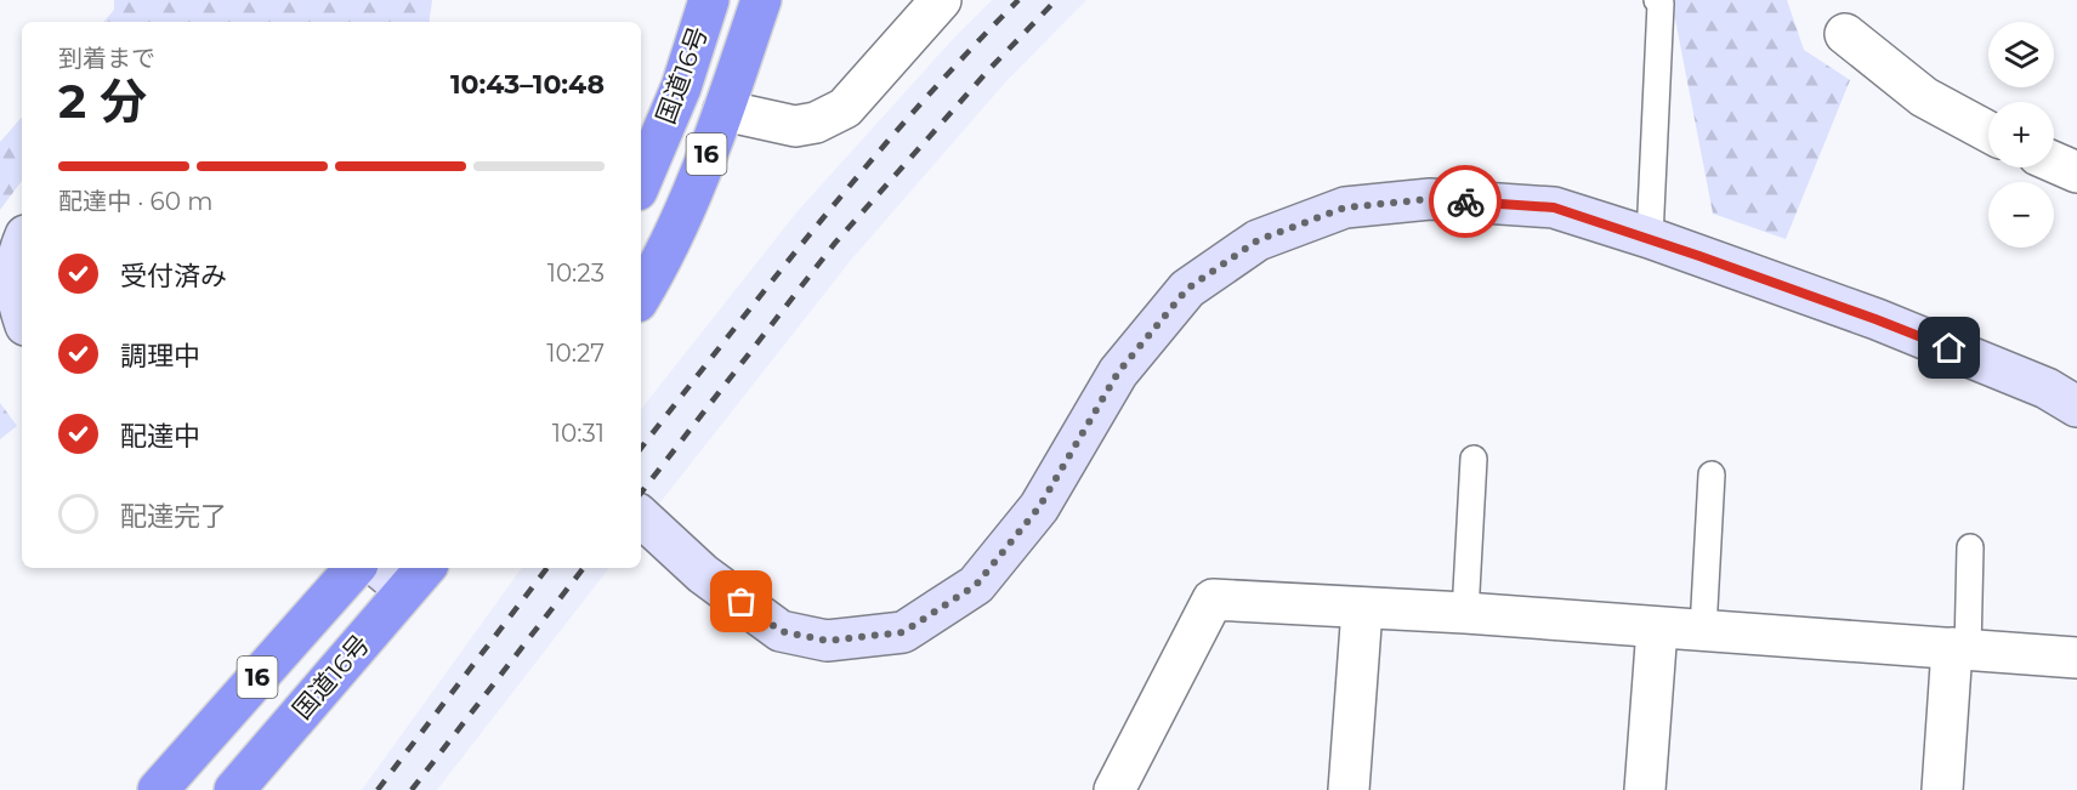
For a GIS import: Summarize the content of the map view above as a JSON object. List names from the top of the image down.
{
  "streets": {
    "highway": ["国道16号", "16"]
  },
  "page": {
    "map_buttons": ["+", "−"],
    "heading": ["2 分", "到着まで", "10:43–10:48"],
    "bar": "配達中 · 60 m",
    "list": [
      ["受付済み", "10:23"],
      ["調理中", "10:27"],
      ["配達中", "10:31"],
      "配達完了"
    ]
  }
}
